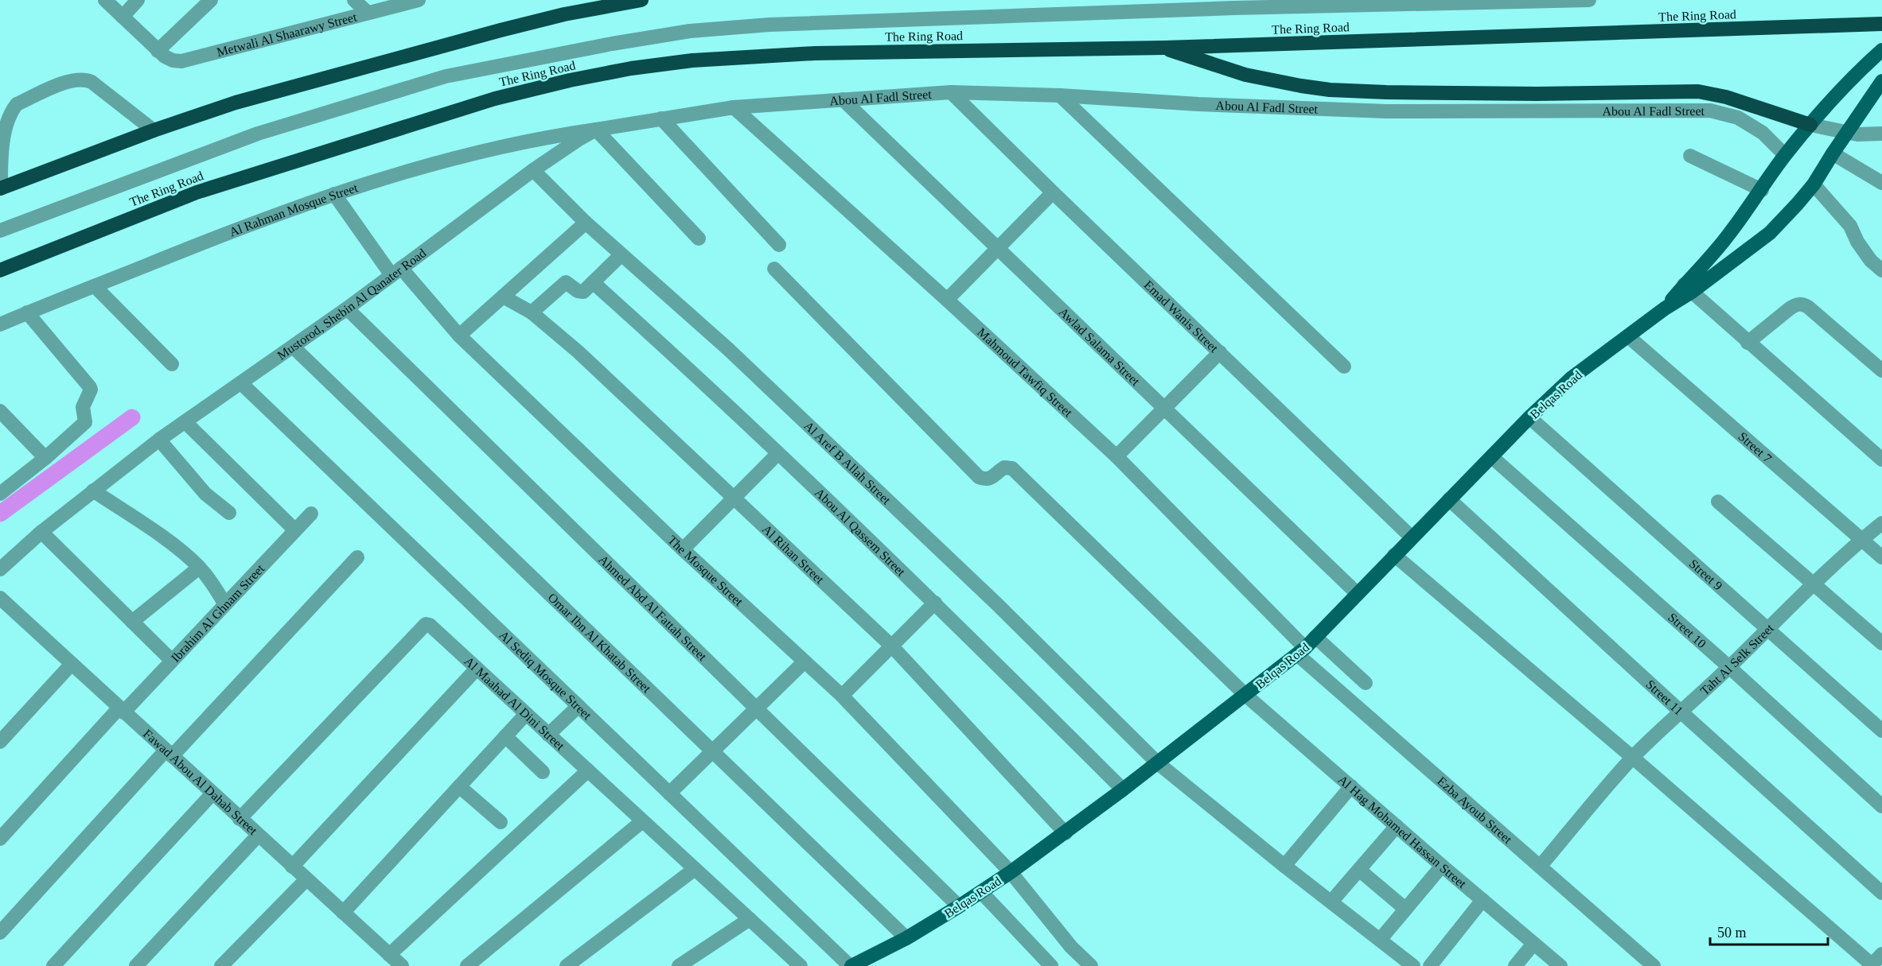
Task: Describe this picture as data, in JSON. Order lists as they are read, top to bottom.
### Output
{
  "streets": {
    "highway": ["The Ring Road"],
    "main road": ["Belqas Road"],
    "street": [
      "Metwali Al Shaarawy Street",
      "Abou Al Fadl Street",
      "Al Rahman Mosque Street",
      "Mustorod, Shebin Al Qanater Road",
      "Emad Wanis Street",
      "Awlad Salama Street",
      "Mahmoud Tawfiq Street",
      "Street 7",
      "Al Aref B Allah Street",
      "Abou Al Qassem Street",
      "Al Rihan Street",
      "The Mosque Street",
      "Street 9",
      "Ahmed Abd Al Fattah Street",
      "Ibrahim Al Ghnam Street",
      "Street 10",
      "Omar Ibn Al Khatab Street",
      "Taht Al Selk Street",
      "Al Sediq Mosque Street",
      "Street 11",
      "Al Maahad Al Dini Street",
      "Fawad Abou Al Dahab Street",
      "Ezba Ayoub Street",
      "Al Hag Mohamed Hassan Street"
    ]
  },
  "crossings": [
    ["Abou Al Fadl Street", "Mustorod, Shebin Al Qanater Road"],
    ["Abou Al Fadl Street", "Emad Wanis Street"],
    ["Abou Al Fadl Street", "Awlad Salama Street"],
    ["Abou Al Fadl Street", "Mahmoud Tawfiq Street"],
    ["Al Rahman Mosque Street", "Mustorod, Shebin Al Qanater Road"],
    ["Al Rahman Mosque Street", "The Mosque Street"],
    ["Mustorod, Shebin Al Qanater Road", "Mahmoud Tawfiq Street"],
    ["Mustorod, Shebin Al Qanater Road", "Al Aref B Allah Street"],
    ["Mustorod, Shebin Al Qanater Road", "The Mosque Street"],
    ["Mustorod, Shebin Al Qanater Road", "Ahmed Abd Al Fattah Street"],
    ["Mustorod, Shebin Al Qanater Road", "Omar Ibn Al Khatab Street"],
    ["Mustorod, Shebin Al Qanater Road", "Al Sediq Mosque Street"],
    ["Emad Wanis Street", "Belqas Road"],
    ["Awlad Salama Street", "Belqas Road"],
    ["Mahmoud Tawfiq Street", "Belqas Road"],
    ["Mahmoud Tawfiq Street", "Ezba Ayoub Street"],
    ["Belqas Road", "Street 7"],
    ["Belqas Road", "Al Aref B Allah Street"],
    ["Belqas Road", "Abou Al Qassem Street"],
    ["Belqas Road", "Al Rihan Street"],
    ["Belqas Road", "The Mosque Street"],
    ["Belqas Road", "Street 9"],
    ["Belqas Road", "Ahmed Abd Al Fattah Street"],
    ["Belqas Road", "Street 10"],
    ["Belqas Road", "Omar Ibn Al Khatab Street"],
    ["Belqas Road", "Al Sediq Mosque Street"],
    ["Belqas Road", "Street 11"],
    ["Belqas Road", "Ezba Ayoub Street"],
    ["Belqas Road", "Al Hag Mohamed Hassan Street"],
    ["Street 7", "Taht Al Selk Street"],
    ["Street 9", "Taht Al Selk Street"],
    ["Ibrahim Al Ghnam Street", "Fawad Abou Al Dahab Street"],
    ["Street 10", "Taht Al Selk Street"],
    ["Taht Al Selk Street", "Street 11"],
    ["Taht Al Selk Street", "Ezba Ayoub Street"],
    ["Al Maahad Al Dini Street", "Fawad Abou Al Dahab Street"]
  ],
  "scale_bar": "50 m"
}
